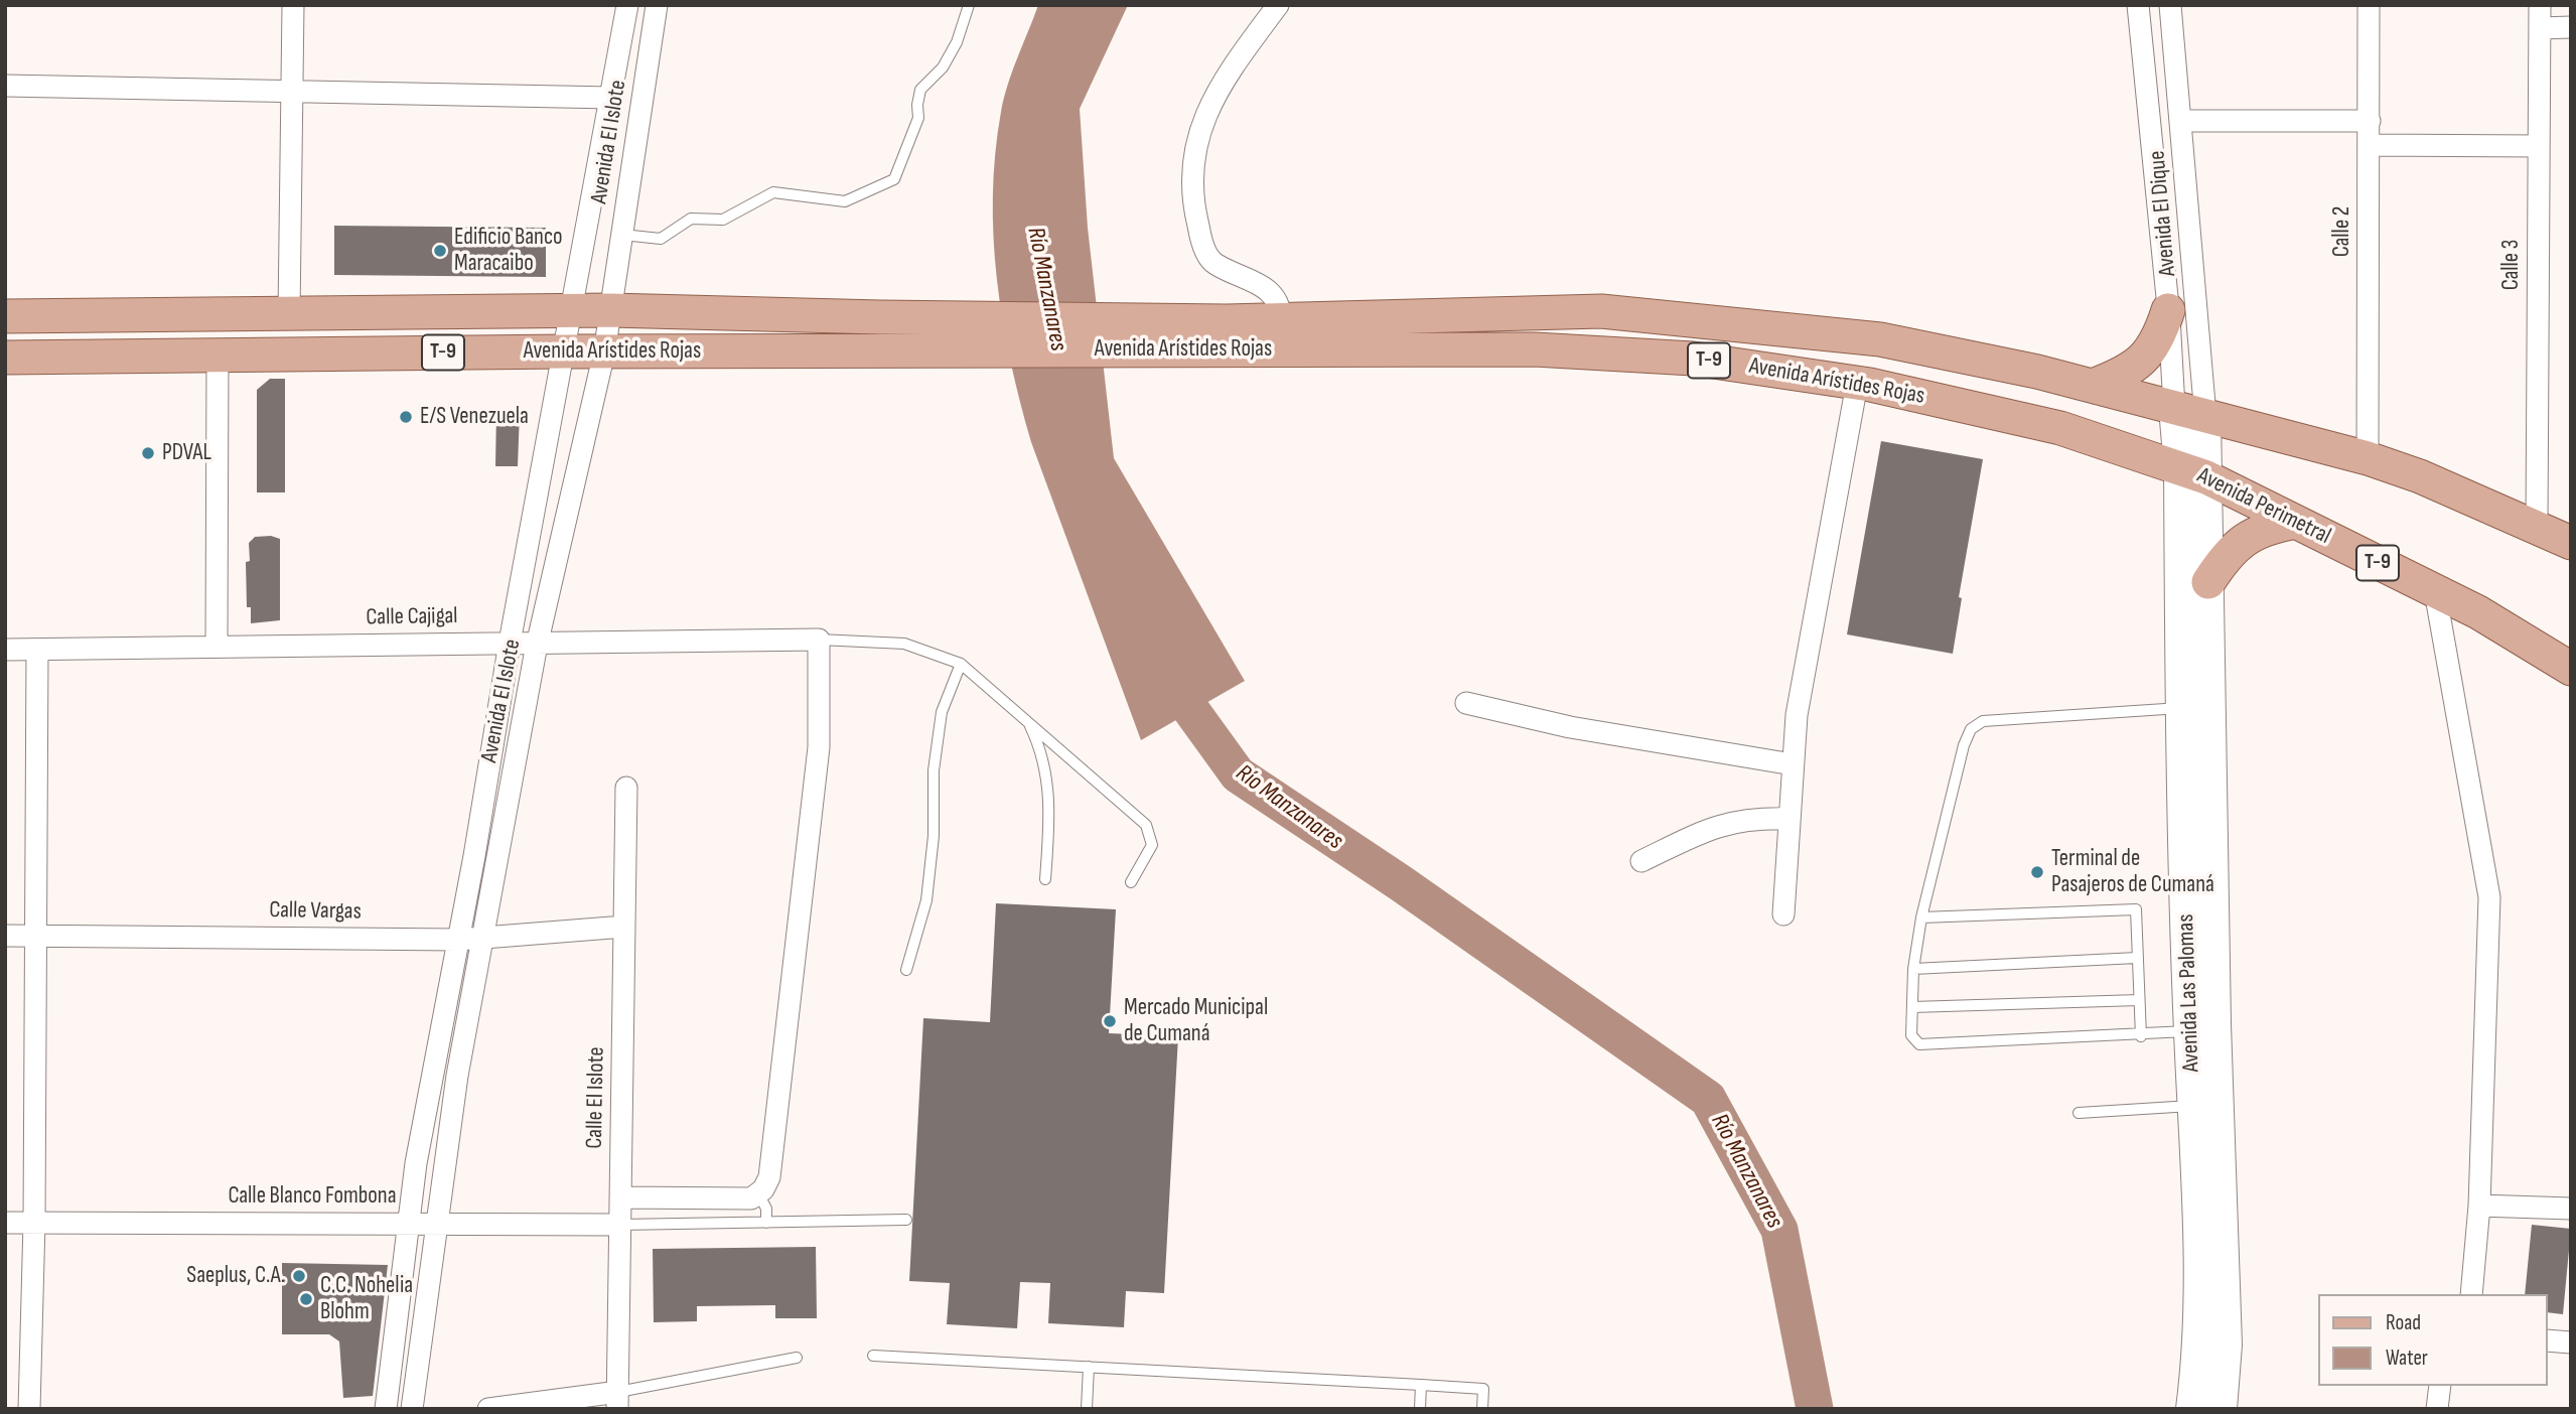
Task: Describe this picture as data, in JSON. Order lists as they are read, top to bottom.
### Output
{
  "streets": {
    "main road": [
      "Avenida Arístides Rojas",
      "T-9",
      "Avenida Perimetral",
      "Avenida Las Palomas"
    ],
    "street": [
      "Avenida El Islote",
      "Avenida El Dique",
      "Calle 2",
      "Calle 3",
      "Calle Cajigal",
      "Calle Vargas",
      "Calle El Islote",
      "Calle Blanco Fombona"
    ]
  },
  "crossings": [
    ["Avenida El Islote", "Avenida Arístides Rojas"],
    ["Avenida El Islote", "Calle Cajigal"],
    ["Avenida El Islote", "Calle Vargas"],
    ["Avenida El Islote", "Calle Blanco Fombona"],
    ["Avenida El Dique", "Avenida Arístides Rojas"],
    ["Avenida El Dique", "T-9"],
    ["Avenida El Dique", "Avenida Las Palomas"],
    ["Calle 2", "T-9"],
    ["Calle 3", "T-9"],
    ["Avenida Arístides Rojas", "T-9"],
    ["Avenida Arístides Rojas", "Avenida Perimetral"],
    ["Avenida Arístides Rojas", "Avenida Las Palomas"],
    ["T-9", "Avenida Las Palomas"],
    ["Avenida Perimetral", "Avenida Las Palomas"],
    ["Calle Vargas", "Calle El Islote"],
    ["Calle El Islote", "Calle Blanco Fombona"]
  ],
  "water": ["Río Manzanares"],
  "places": [
    "Edificio Banco Maracaibo",
    "E/S Venezuela",
    "PDVAL",
    "Terminal de Pasajeros de Cumaná",
    "Mercado Municipal de Cumaná",
    "Saeplus, C.A.",
    "C.C. Nohelia Blohm"
  ],
  "legend": ["Road", "Water"]
}
